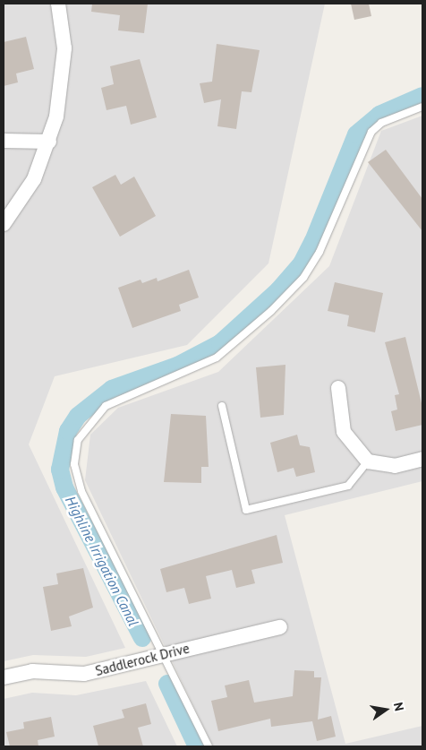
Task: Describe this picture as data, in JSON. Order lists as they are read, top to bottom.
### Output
{
  "streets": {
    "street": ["Saddlerock Drive"]
  },
  "water": ["Highline Irrigation Canal"],
  "north": "right"
}
